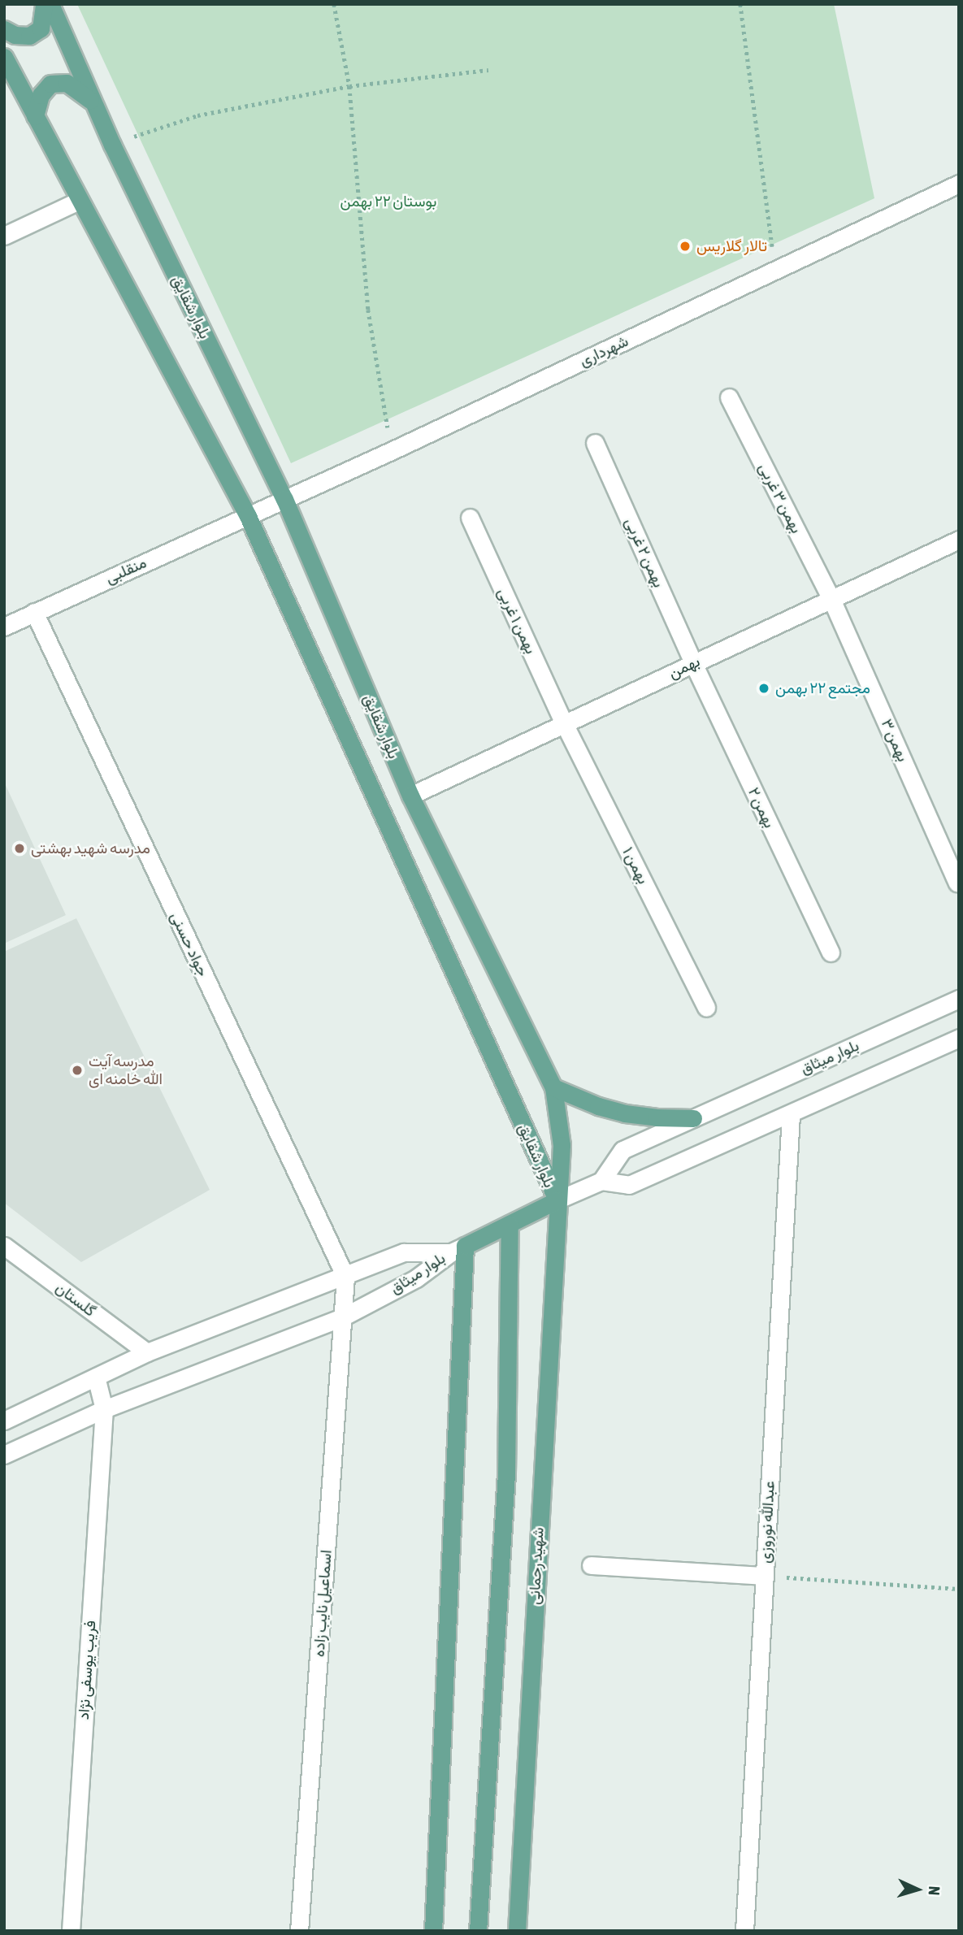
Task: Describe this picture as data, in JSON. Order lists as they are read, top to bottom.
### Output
{
  "streets": {
    "main road": ["بلوار شقایق", "شهید رحمانی"],
    "street": [
      "شهرداری",
      "بهمن ۳ غربی",
      "بهمن ۲ غربی",
      "منقلبی",
      "بهمن ۱ غربی",
      "بهمن",
      "بهمن ۳",
      "بهمن ۲",
      "بهمن ۱",
      "جواد حسنی",
      "بلوار میثاق",
      "گلستان",
      "عبدالله نوروزی",
      "اسماعیل نایب زاده",
      "فریب یوسفی نژاد"
    ]
  },
  "crossings": [
    ["بلوار شقایق", "شهرداری"],
    ["بلوار شقایق", "منقلبی"],
    ["بلوار شقایق", "بهمن"],
    ["بلوار شقایق", "شهید رحمانی"],
    ["شهرداری", "منقلبی"],
    ["بهمن ۳ غربی", "بهمن"],
    ["بهمن ۳ غربی", "بهمن ۳"],
    ["بهمن ۲ غربی", "بهمن"],
    ["بهمن ۲ غربی", "بهمن ۲"],
    ["منقلبی", "جواد حسنی"],
    ["بهمن ۱ غربی", "بهمن"],
    ["بهمن ۱ غربی", "بهمن ۱"],
    ["بهمن", "بهمن ۳"],
    ["بهمن", "بهمن ۲"],
    ["بهمن", "بهمن ۱"],
    ["جواد حسنی", "بلوار میثاق"],
    ["جواد حسنی", "اسماعیل نایب زاده"],
    ["بلوار میثاق", "گلستان"],
    ["بلوار میثاق", "اسماعیل نایب زاده"],
    ["بلوار میثاق", "فریب یوسفی نژاد"]
  ],
  "parks": ["بوستان ۲۲ بهمن"],
  "places": [
    "تالار گلاریس",
    "مجتمع ۲۲ بهمن",
    "مدرسه شهید بهشتی",
    "مدرسه آیت الله خامنه ای"
  ],
  "north": "right"
}
